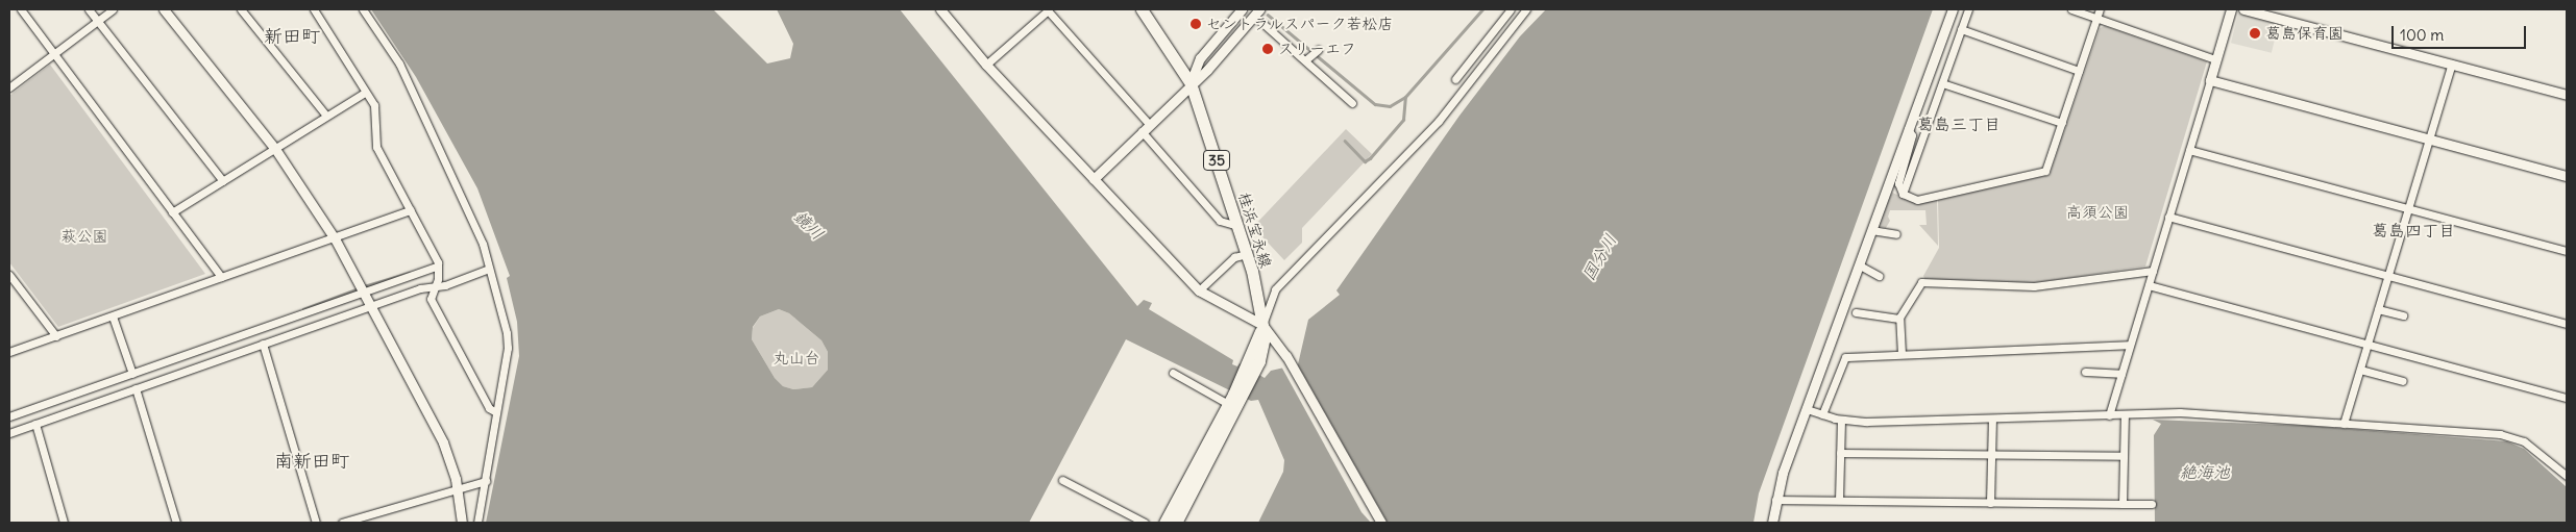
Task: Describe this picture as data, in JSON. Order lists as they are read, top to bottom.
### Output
{
  "streets": {
    "main road": ["35", "桂浜宝永線"]
  },
  "districts": [
    "新田町",
    "葛島三丁目",
    "葛島四丁目",
    "南新田町"
  ],
  "water": ["鏡川", "国分川", "絶海池"],
  "parks": ["高須公園", "萩公園", "丸山台"],
  "places": ["セントラルスパーク若松店", "葛島保育園", "スリーエフ"],
  "scale_bar": "100 m"
}
